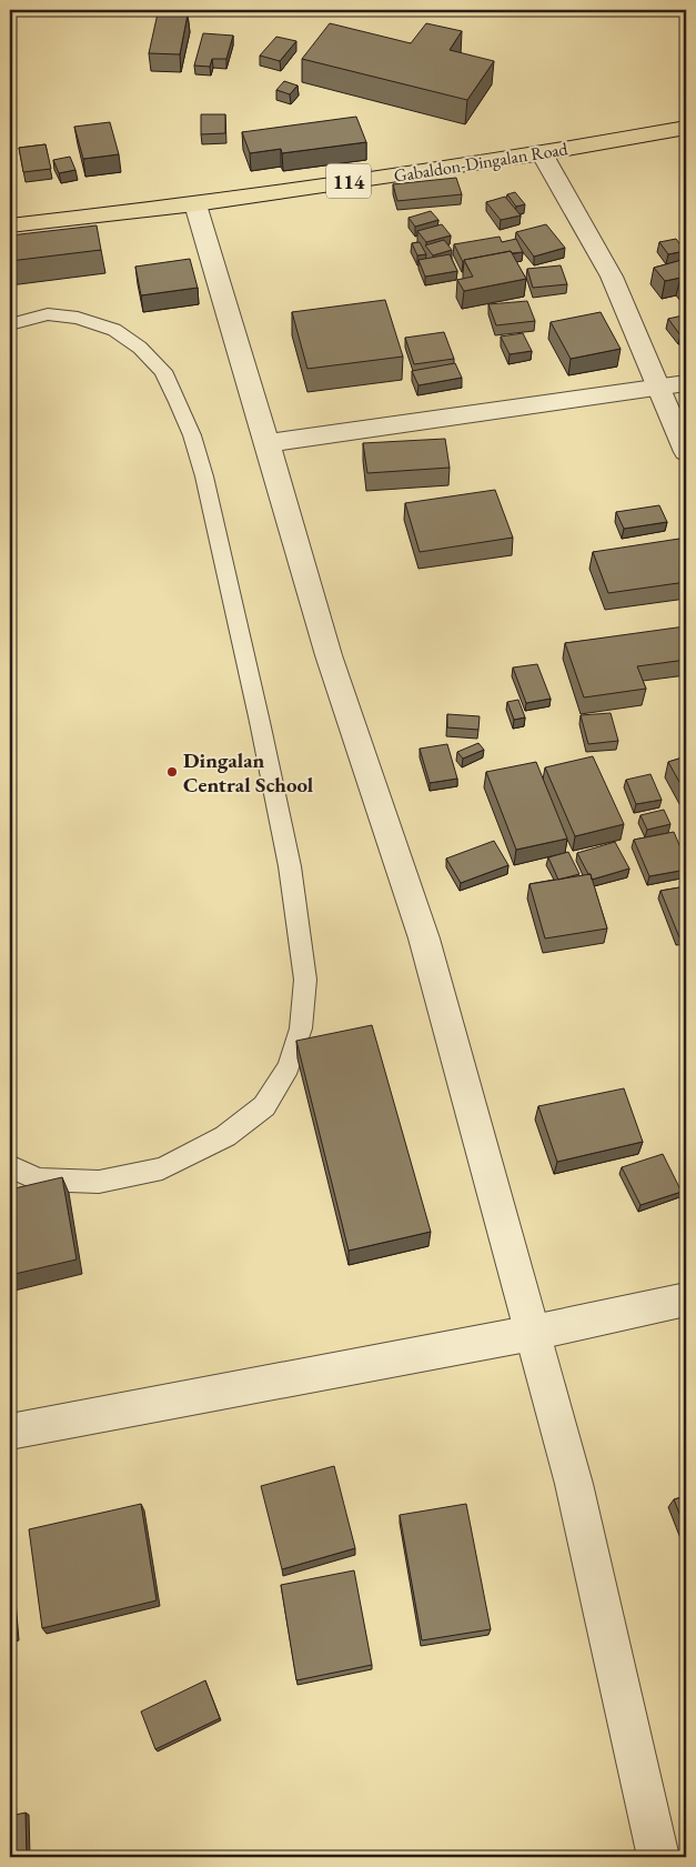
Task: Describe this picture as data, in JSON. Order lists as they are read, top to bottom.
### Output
{
  "streets": {
    "main road": ["Gabaldon-Dingalan Road", "114"]
  },
  "places": ["Dingalan Central School"]
}
